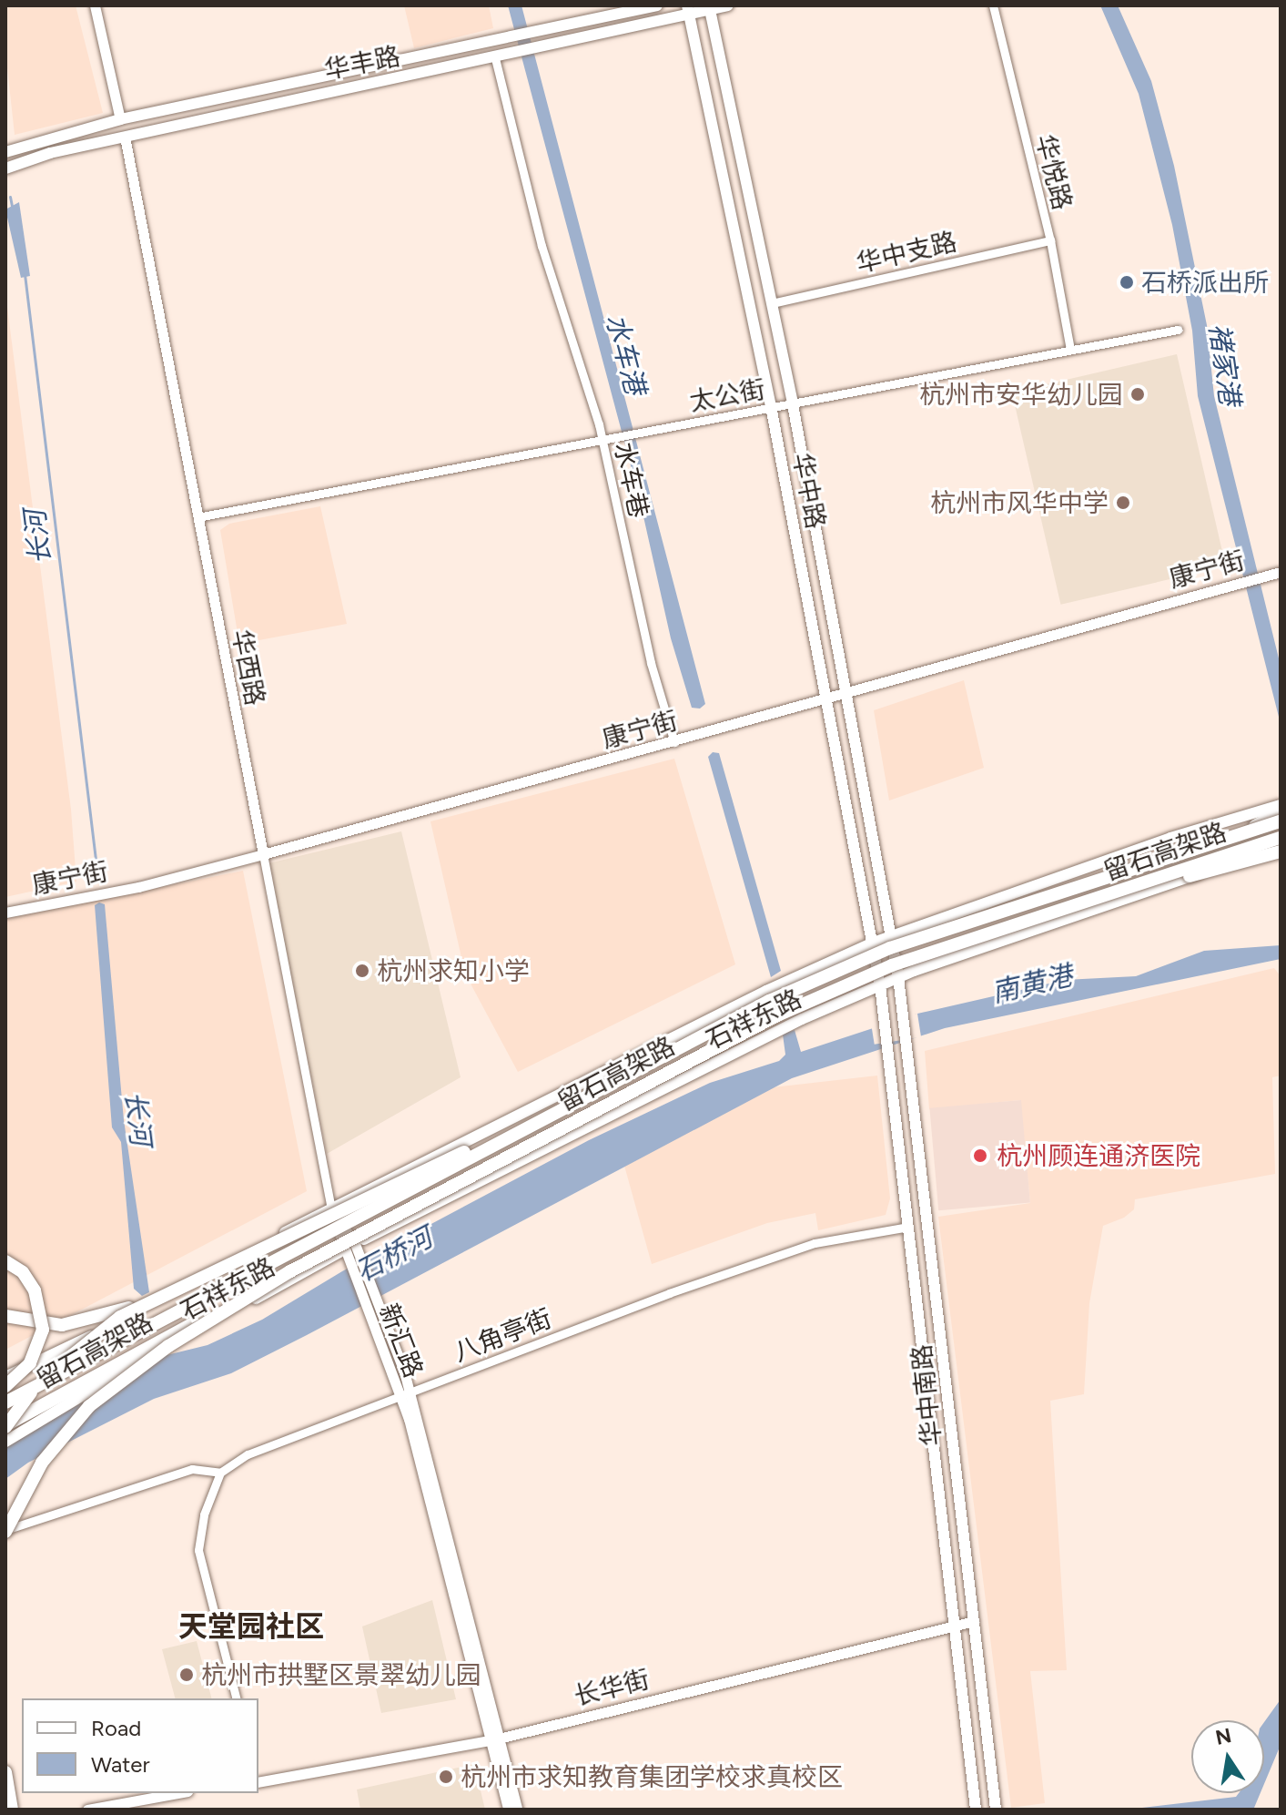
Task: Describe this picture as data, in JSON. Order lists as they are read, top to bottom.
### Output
{
  "streets": {
    "highway": ["留石高架路"],
    "main road": [
      "华丰路",
      "华中路",
      "石祥东路",
      "华中南路"
    ],
    "street": [
      "华悦路",
      "华中支路",
      "太公街",
      "水车巷",
      "康宁街",
      "华西路",
      "八角亭街",
      "新汇路",
      "长华街"
    ]
  },
  "crossings": [
    ["华丰路", "水车巷"],
    ["华丰路", "华中路"],
    ["华丰路", "华西路"],
    ["华悦路", "华中支路"],
    ["华悦路", "太公街"],
    ["华中支路", "华中路"],
    ["太公街", "水车巷"],
    ["太公街", "华中路"],
    ["太公街", "华西路"],
    ["水车巷", "康宁街"],
    ["华中路", "康宁街"],
    ["华中路", "石祥东路"],
    ["华中路", "华中南路"],
    ["康宁街", "华西路"],
    ["华西路", "石祥东路"],
    ["华西路", "新汇路"],
    ["石祥东路", "新汇路"],
    ["石祥东路", "华中南路"],
    ["八角亭街", "新汇路"],
    ["八角亭街", "华中南路"],
    ["新汇路", "长华街"],
    ["华中南路", "长华街"]
  ],
  "districts": ["天堂园社区"],
  "water": [
    "水车港",
    "褚家港",
    "长河",
    "南黄港",
    "石桥河"
  ],
  "places": [
    "石桥派出所",
    "杭州市安华幼儿园",
    "杭州市风华中学",
    "杭州求知小学",
    "杭州顾连通济医院",
    "杭州市拱墅区景翠幼儿园",
    "杭州市求知教育集团学校求真校区"
  ],
  "legend": ["Road", "Water"],
  "north": "top"
}
